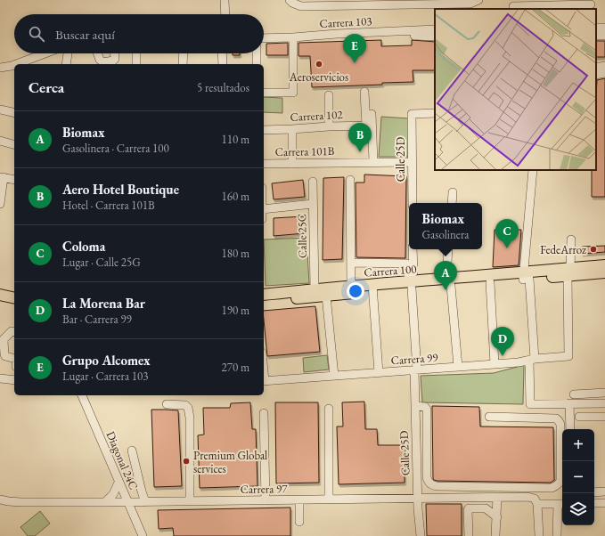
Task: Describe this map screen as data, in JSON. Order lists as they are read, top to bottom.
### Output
{
  "streets": {
    "main road": ["Carrera 100"],
    "street": [
      "Carrera 103",
      "Carrera 102",
      "Carrera 101B",
      "Calle 25D",
      "Calle 25C",
      "Carrera 99",
      "Diagonal 24C",
      "Carrera 97"
    ]
  },
  "crossings": [
    ["Carrera 101B", "Calle 25D"],
    ["Calle 25D", "Carrera 100"],
    ["Calle 25D", "Carrera 99"],
    ["Calle 25D", "Carrera 97"],
    ["Calle 25C", "Carrera 100"],
    ["Carrera 100", "Carrera 99"],
    ["Diagonal 24C", "Carrera 97"]
  ],
  "places": ["Aeroservicios", "FedeArroz", "Premium Global services"],
  "page": {
    "search": "Buscar aquí",
    "pins": [
      "E",
      "B",
      "C",
      "A",
      "D"
    ],
    "heading": ["Cerca", "5 resultados"],
    "list": [
      {
        "mark": "A",
        "name": "Biomax",
        "note": "Gasolinera · Carrera 100",
        "value": "110 m"
      },
      {
        "mark": "B",
        "name": "Aero Hotel Boutique",
        "note": "Hotel · Carrera 101B",
        "value": "160 m"
      },
      {
        "mark": "C",
        "name": "Coloma",
        "note": "Lugar · Calle 25G",
        "value": "180 m"
      },
      {
        "mark": "D",
        "name": "La Morena Bar",
        "note": "Bar · Carrera 99",
        "value": "190 m"
      },
      {
        "mark": "E",
        "name": "Grupo Alcomex",
        "note": "Lugar · Carrera 103",
        "value": "270 m"
      }
    ],
    "popup": ["Biomax", "Gasolinera"],
    "map_buttons": ["+", "−"]
  }
}
